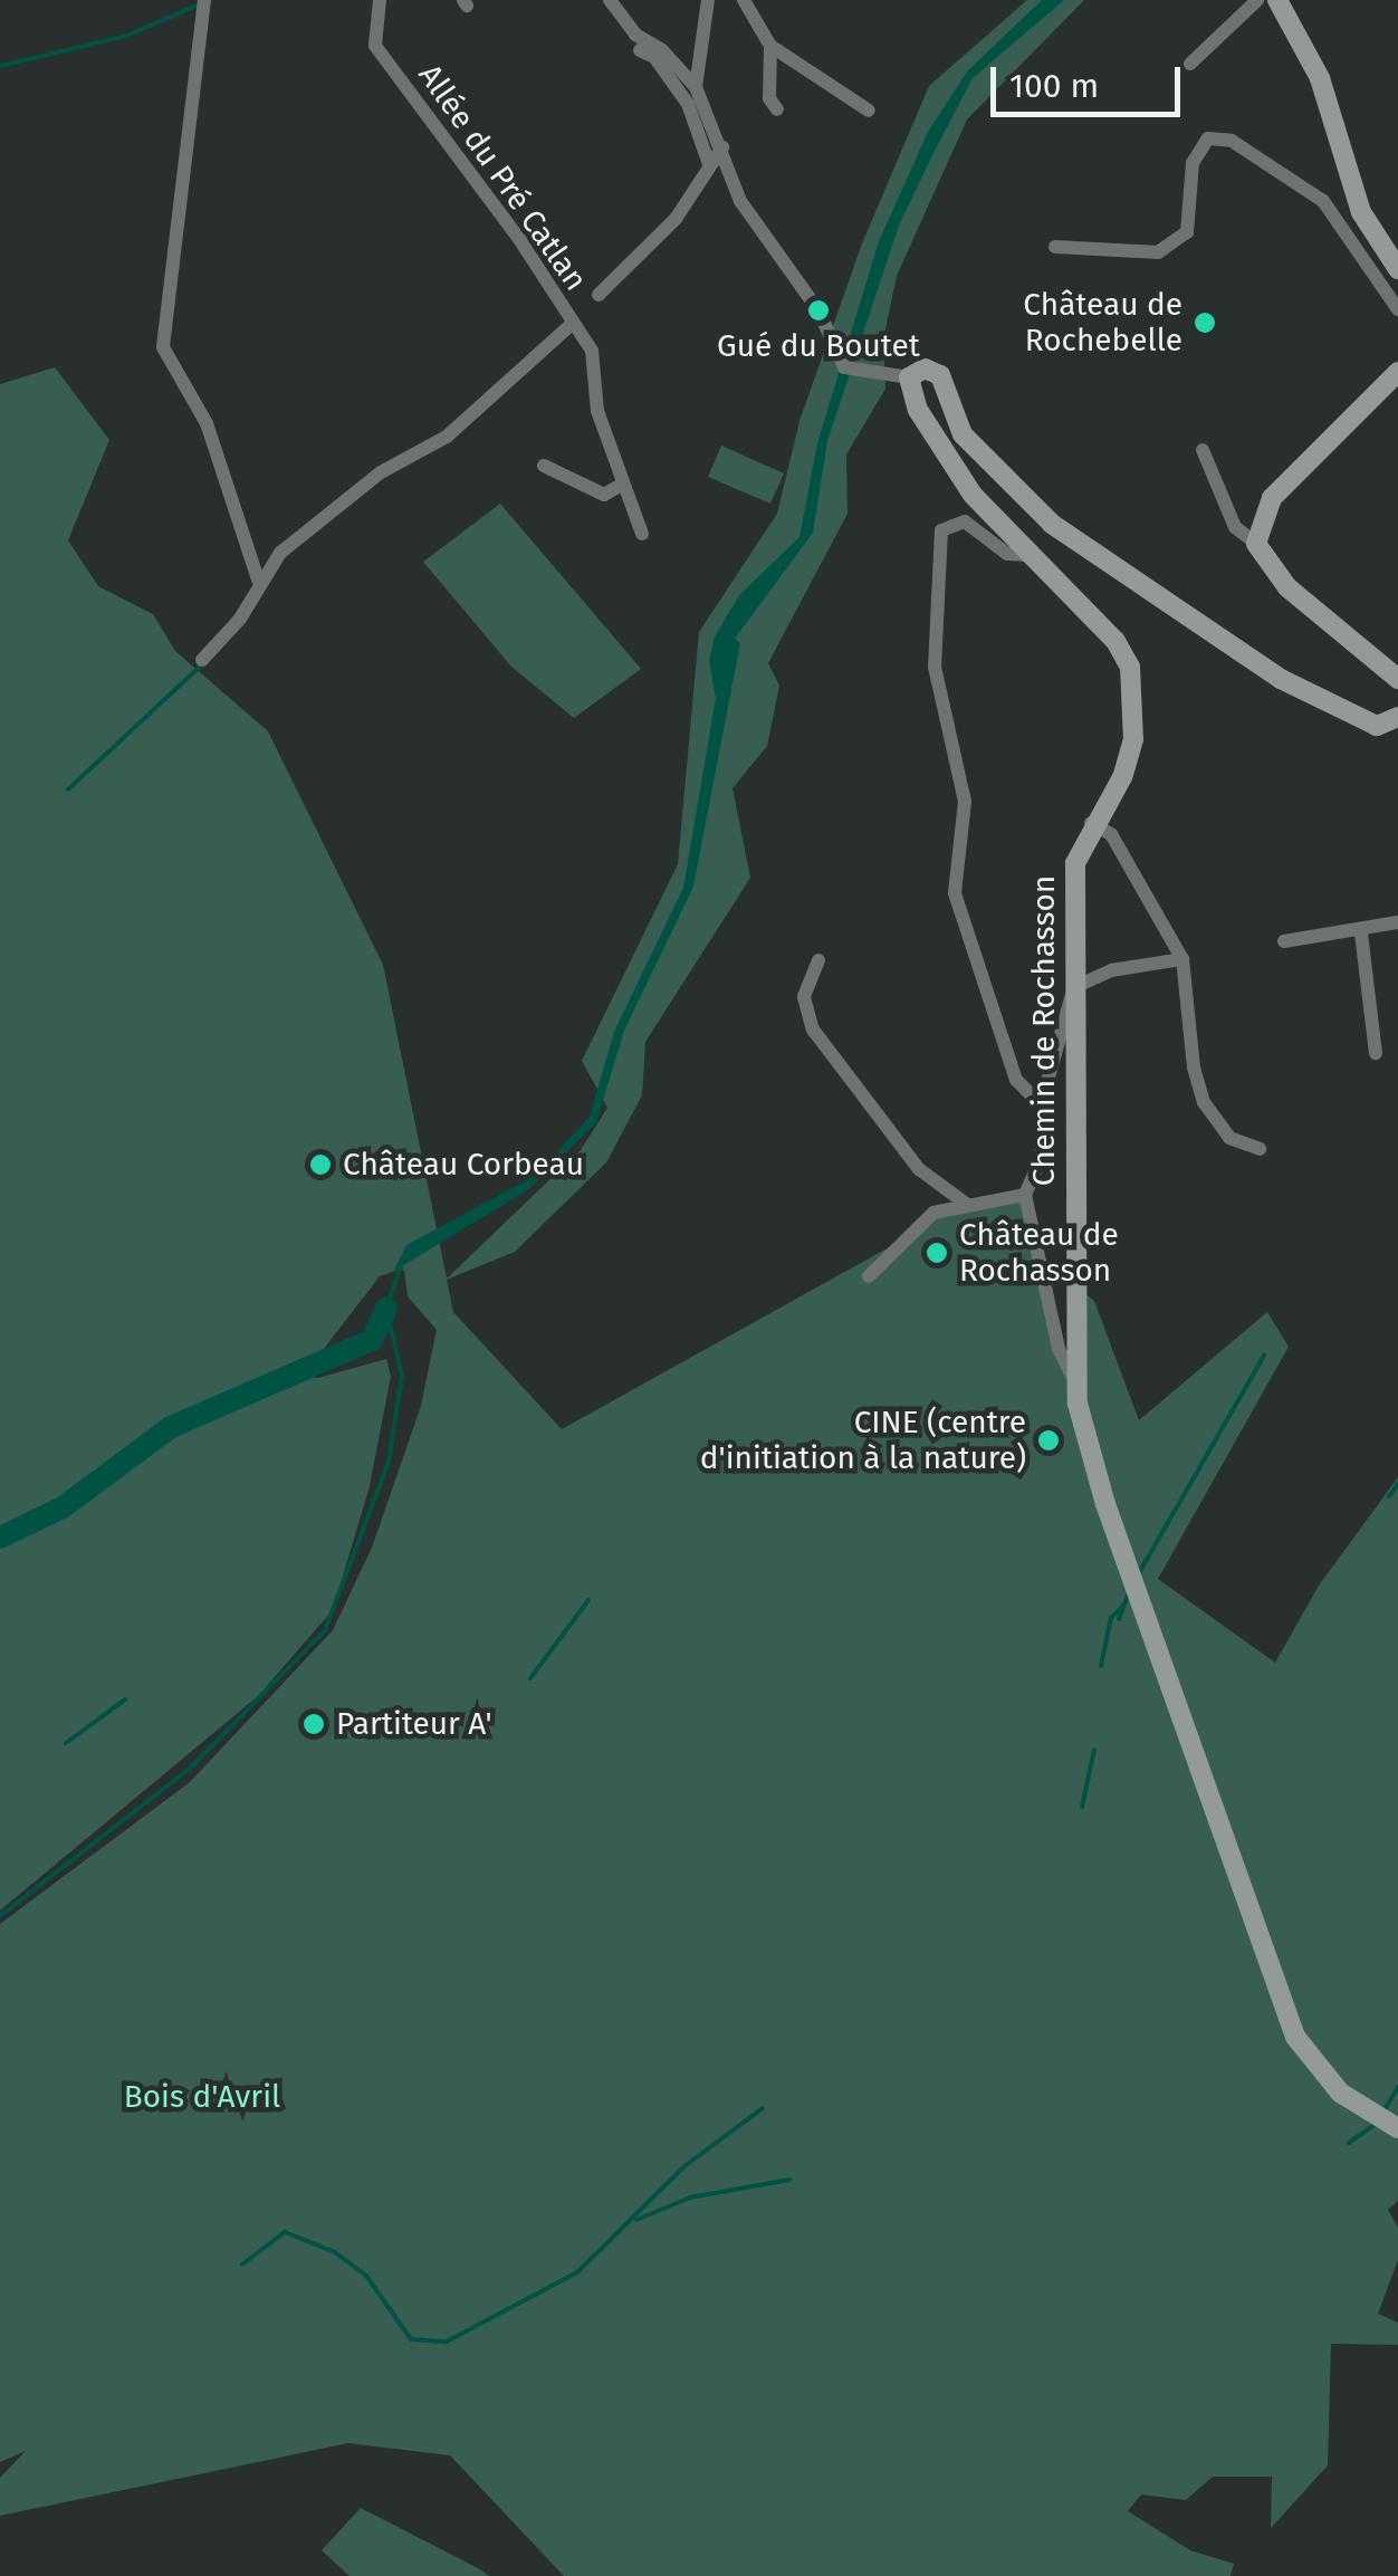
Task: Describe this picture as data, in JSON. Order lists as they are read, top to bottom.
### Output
{
  "streets": {
    "street": ["Allée du Pré Catlan", "Chemin de Rochasson"]
  },
  "parks": ["Bois d'Avril"],
  "places": [
    "Gué du Boutet",
    "Château de Rochebelle",
    "Château Corbeau",
    "Château de Rochasson",
    "CINE (centre d'initiation à la nature)",
    "Partiteur A'"
  ],
  "scale_bar": "100 m"
}
